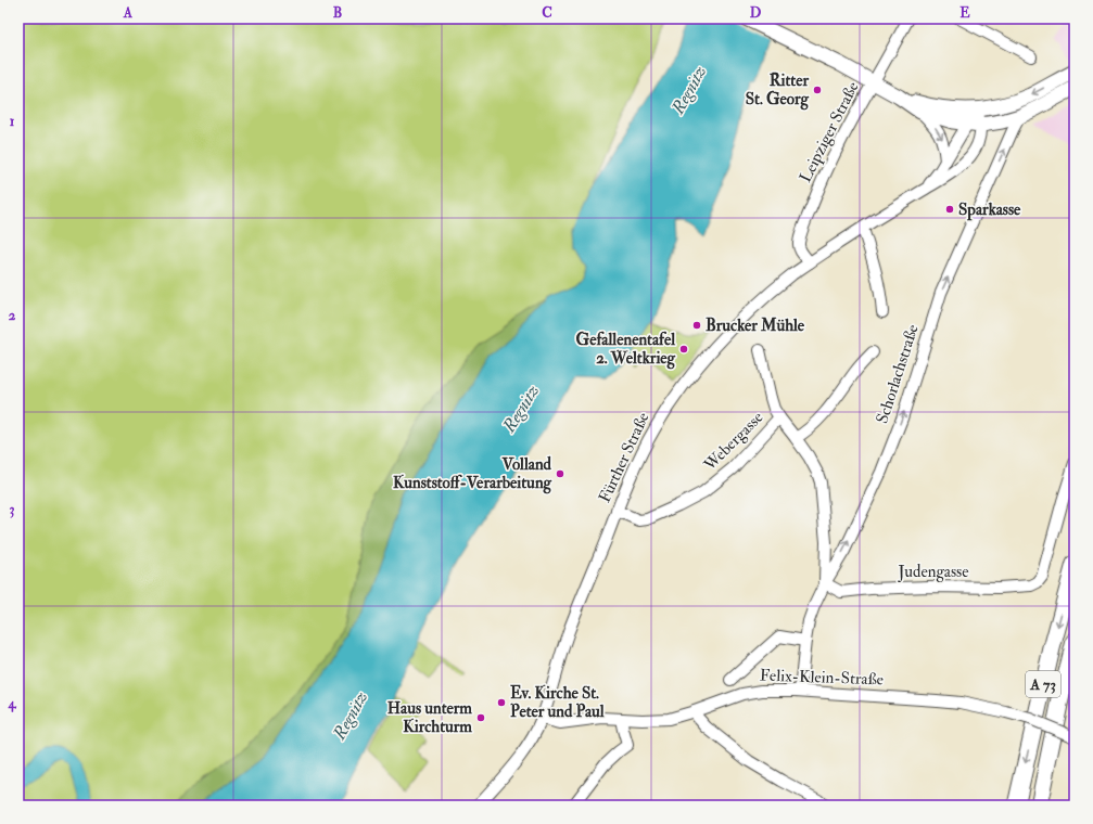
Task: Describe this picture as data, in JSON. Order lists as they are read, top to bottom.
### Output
{
  "streets": {
    "highway": ["A 73"],
    "street": [
      "Leipziger Straße",
      "Schorlachstraße",
      "Webergasse",
      "Fürther Straße",
      "Judengasse",
      "Felix-Klein-Straße"
    ]
  },
  "crossings": [
    ["Leipziger Straße", "Fürther Straße"],
    ["Schorlachstraße", "Judengasse"],
    ["Schorlachstraße", "Felix-Klein-Straße"],
    ["Webergasse", "Fürther Straße"],
    ["Fürther Straße", "Felix-Klein-Straße"]
  ],
  "one_way": ["Schorlachstraße"],
  "water": ["Regnitz"],
  "places": [
    "Ritter St. Georg",
    "Sparkasse",
    "Brucker Mühle",
    "Gefallenentafel 2. Weltkrieg",
    "Volland Kunststoff-Verarbeitung",
    "Ev. Kirche St. Peter und Paul",
    "Haus unterm Kirchturm"
  ],
  "grid": {
    "columns": [
      "A",
      "B",
      "C",
      "D",
      "E"
    ],
    "rows": [
      "1",
      "2",
      "3",
      "4"
    ]
  }
}
